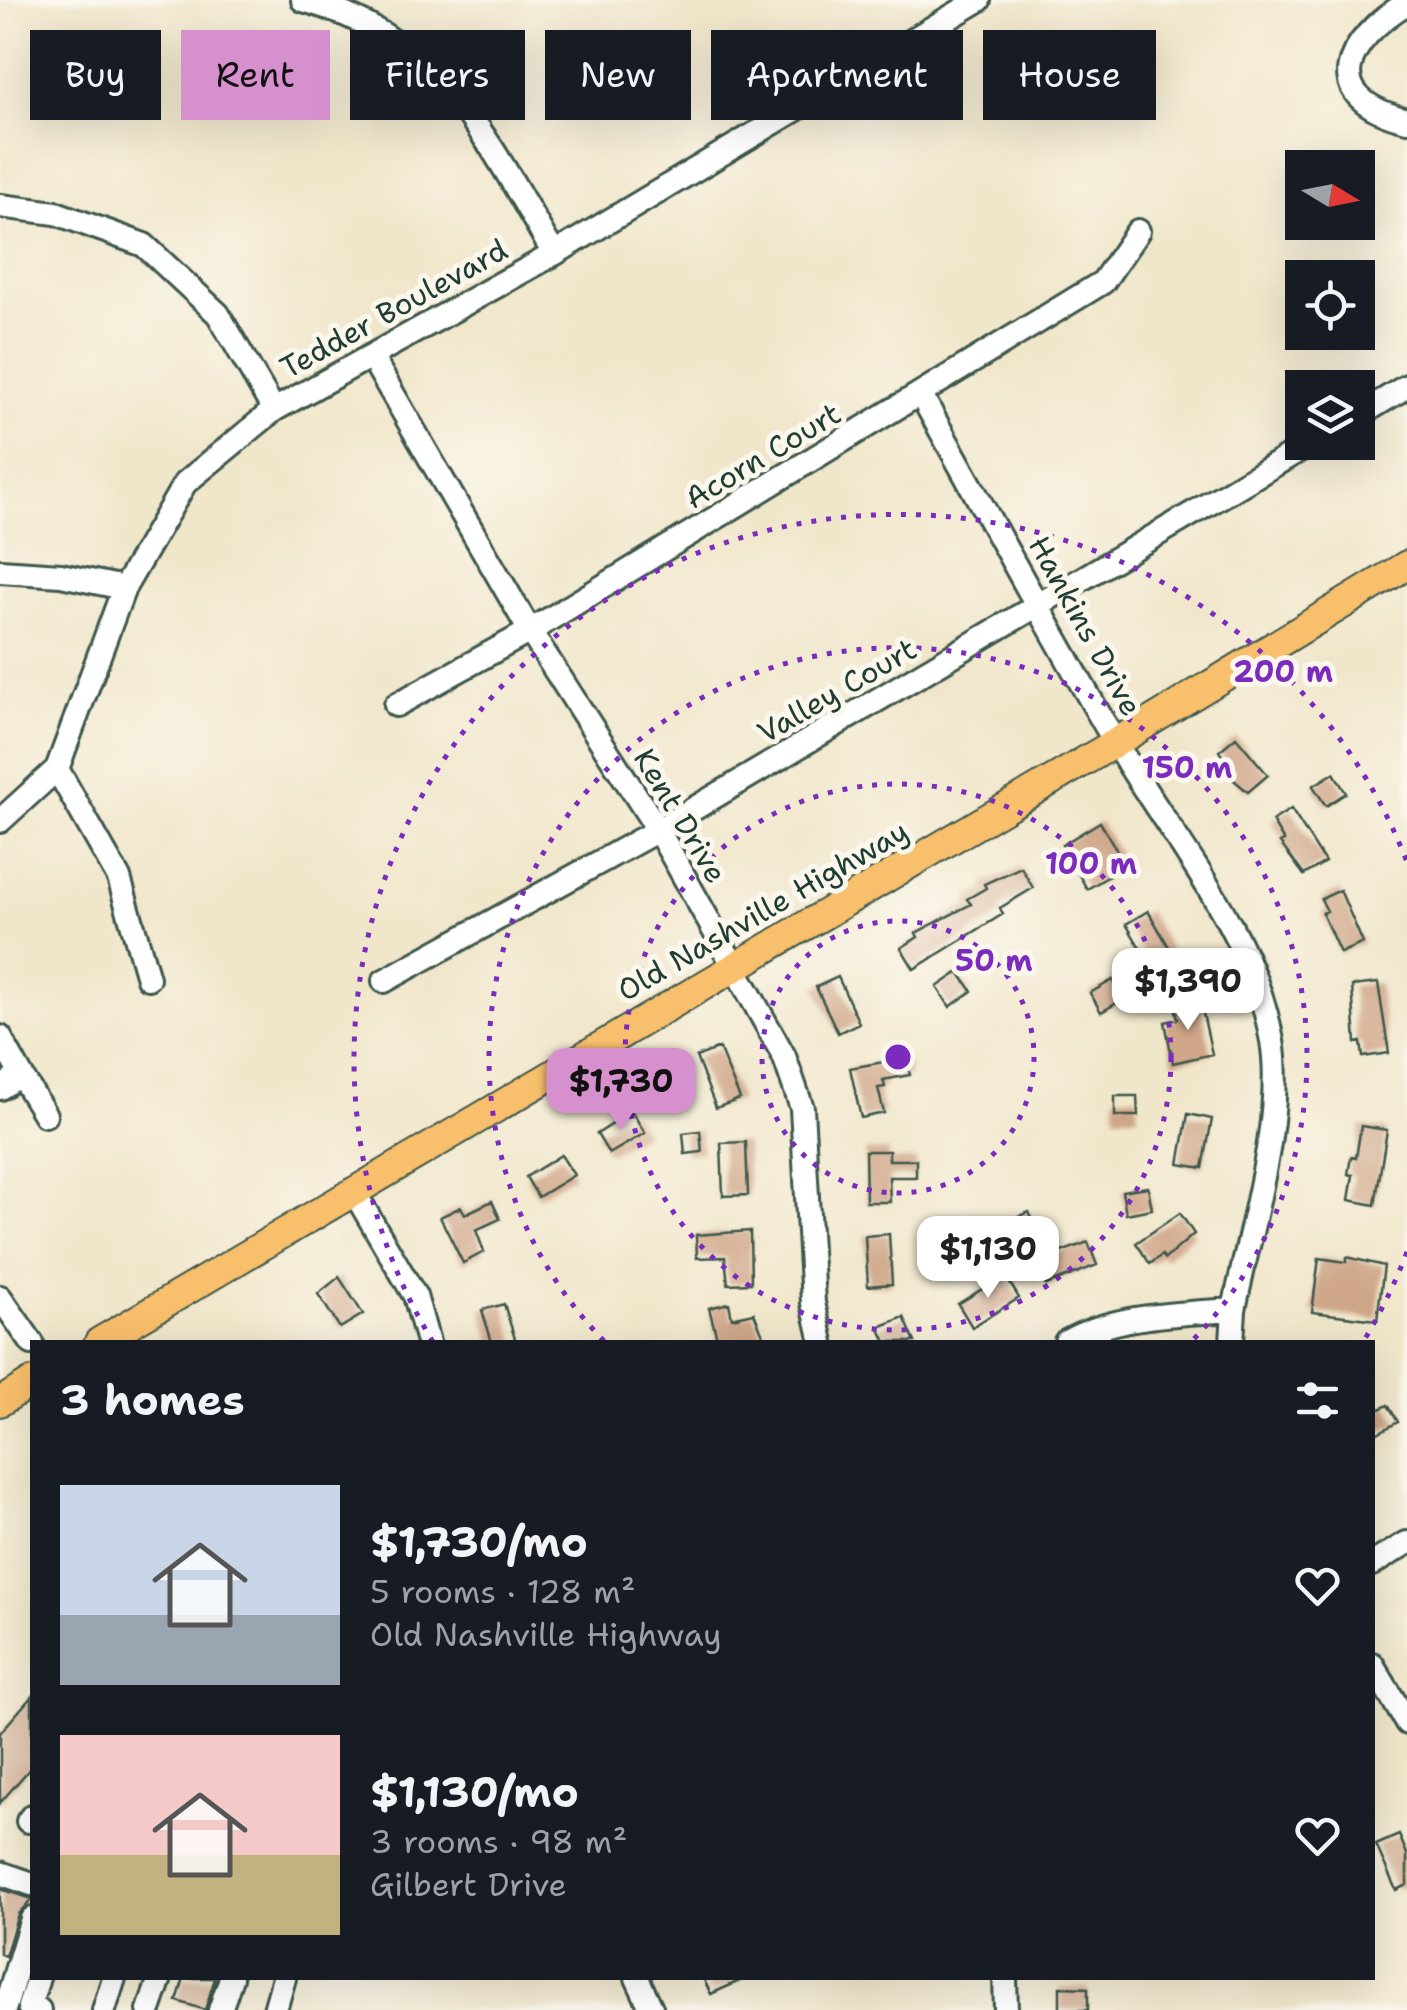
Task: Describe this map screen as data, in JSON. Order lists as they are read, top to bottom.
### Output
{
  "streets": {
    "main road": ["Old Nashville Highway"],
    "street": [
      "Tedder Boulevard",
      "Acorn Court",
      "Hankins Drive",
      "Valley Court",
      "Kent Drive"
    ]
  },
  "crossings": [
    ["Tedder Boulevard", "Kent Drive"],
    ["Acorn Court", "Hankins Drive"],
    ["Acorn Court", "Kent Drive"],
    ["Hankins Drive", "Valley Court"],
    ["Hankins Drive", "Old Nashville Highway"],
    ["Valley Court", "Kent Drive"],
    ["Kent Drive", "Old Nashville Highway"]
  ],
  "north": "right",
  "page": {
    "chip": [
      "Buy",
      "Rent",
      "Filters",
      "New",
      "Apartment",
      "House"
    ],
    "price": ["$1,390", "$1,730", "$1,130"],
    "heading": "3 homes",
    "list": [
      {
        "name": "$1,730/mo",
        "note": "5 rooms · 128 m² · Old Nashville Highway"
      },
      {
        "name": "$1,130/mo",
        "note": "3 rooms · 98 m² · Gilbert Drive"
      }
    ]
  },
  "rings": [
    "200 m",
    "150 m",
    "100 m",
    "50 m"
  ]
}
